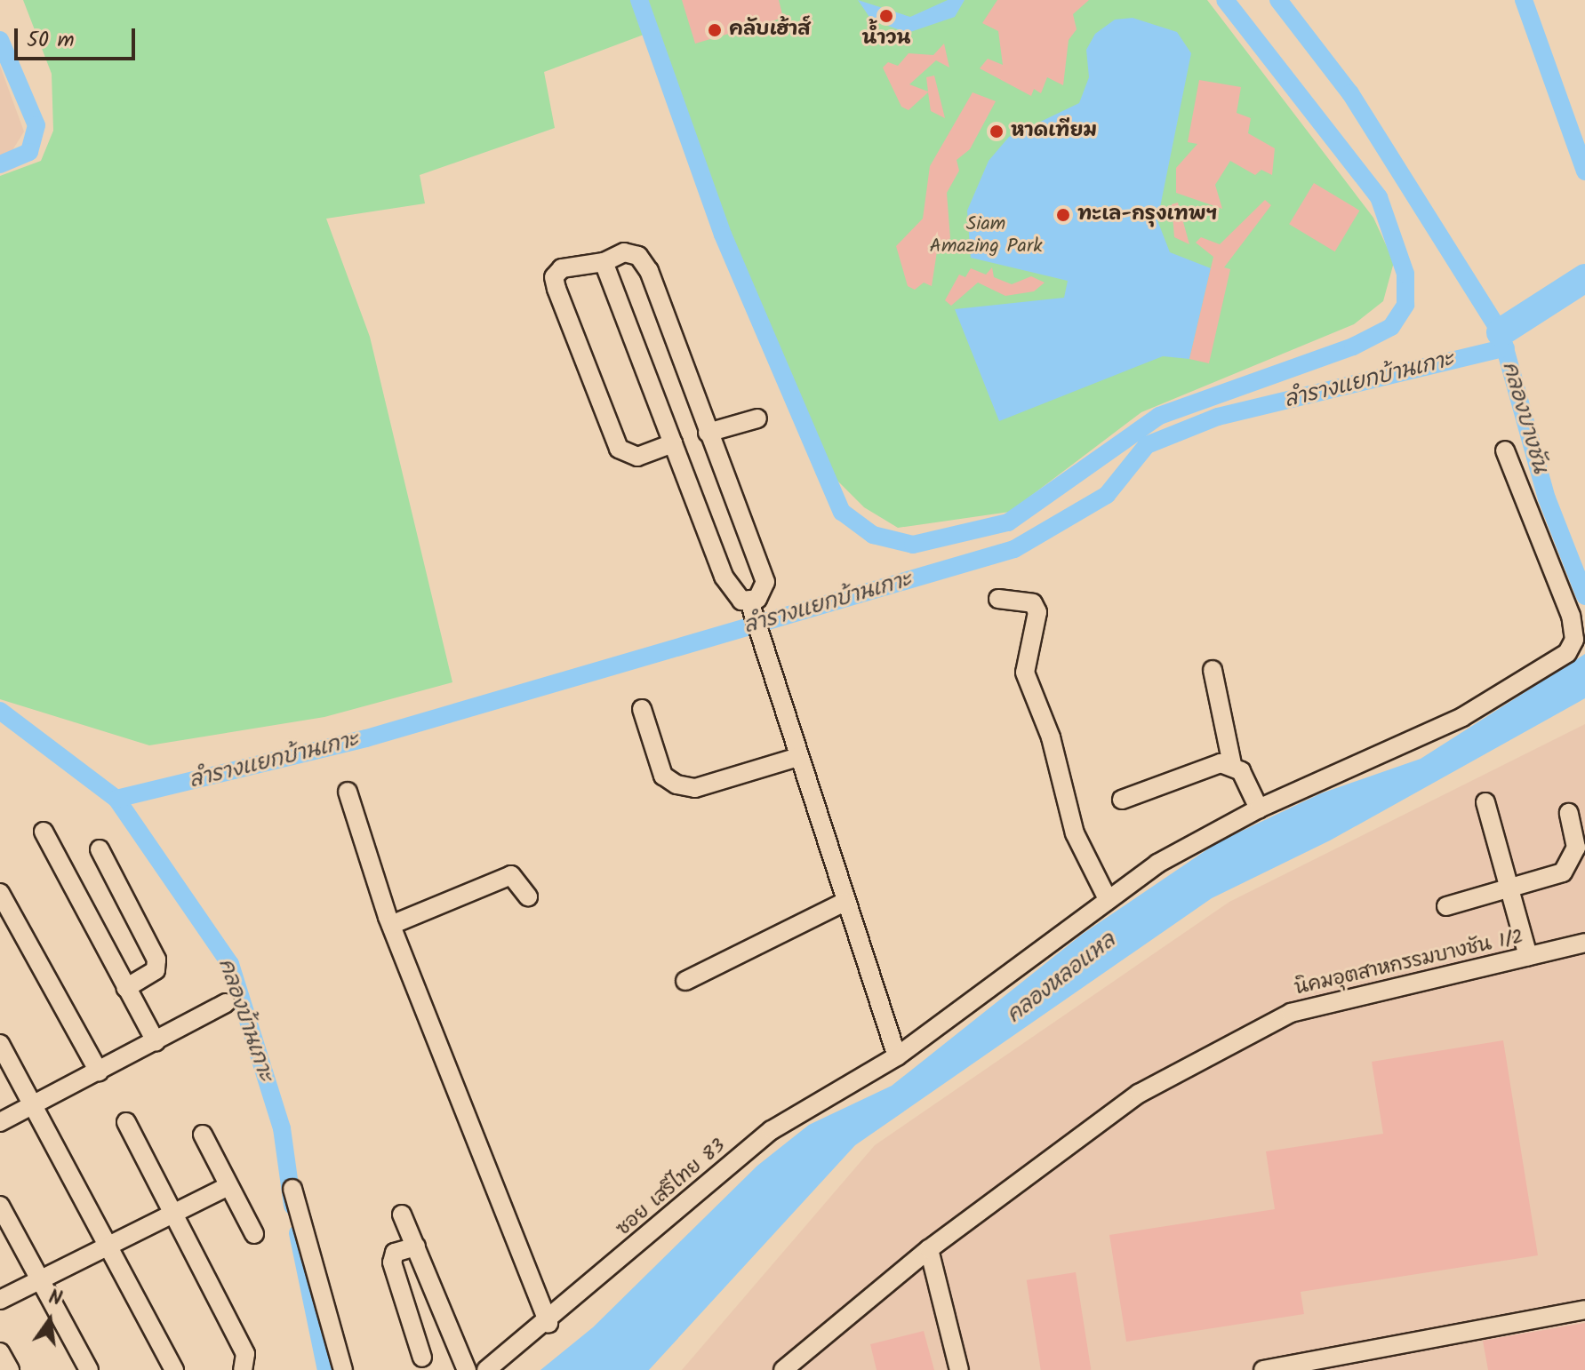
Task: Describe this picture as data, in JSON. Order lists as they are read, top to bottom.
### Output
{
  "streets": {
    "street": ["นิคมอุตสาหกรรมบางชัน 1/2", "ซอย เสรีไทย 83"]
  },
  "water": [
    "ลำรางแยกบ้านเกาะ",
    "คลองบางชัน",
    "คลองหลอแหล",
    "คลองบ้านเกาะ"
  ],
  "parks": ["Siam Amazing Park"],
  "places": [
    "น้ำวน",
    "คลับเฮ้าส์",
    "หาดเทียม",
    "ทะเล-กรุงเทพฯ"
  ],
  "scale_bar": "50 m",
  "north": "top"
}
